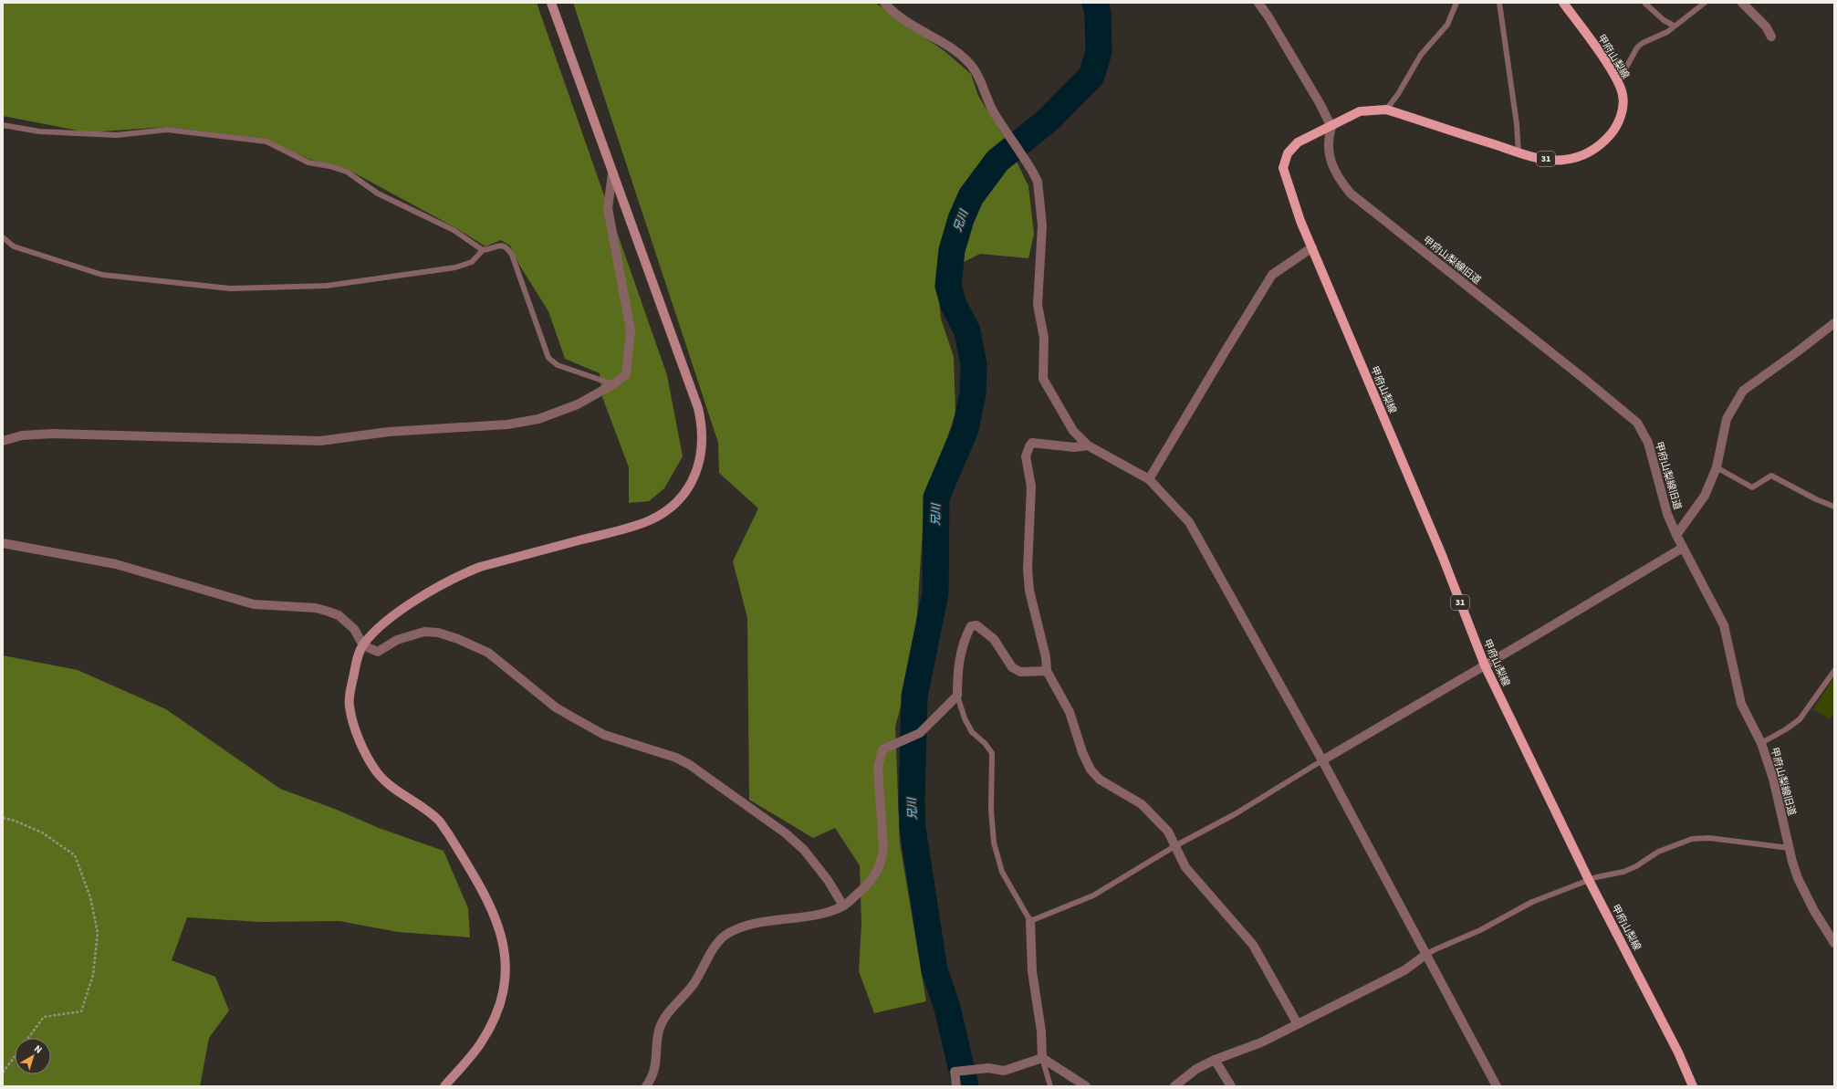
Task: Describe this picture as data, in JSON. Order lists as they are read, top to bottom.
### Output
{
  "streets": {
    "main road": ["甲府山梨線", "31"],
    "street": ["甲府山梨線旧道"]
  },
  "crossings": [
    ["甲府山梨線", "甲府山梨線旧道"]
  ],
  "water": ["兄川"],
  "north": "top right"
}
